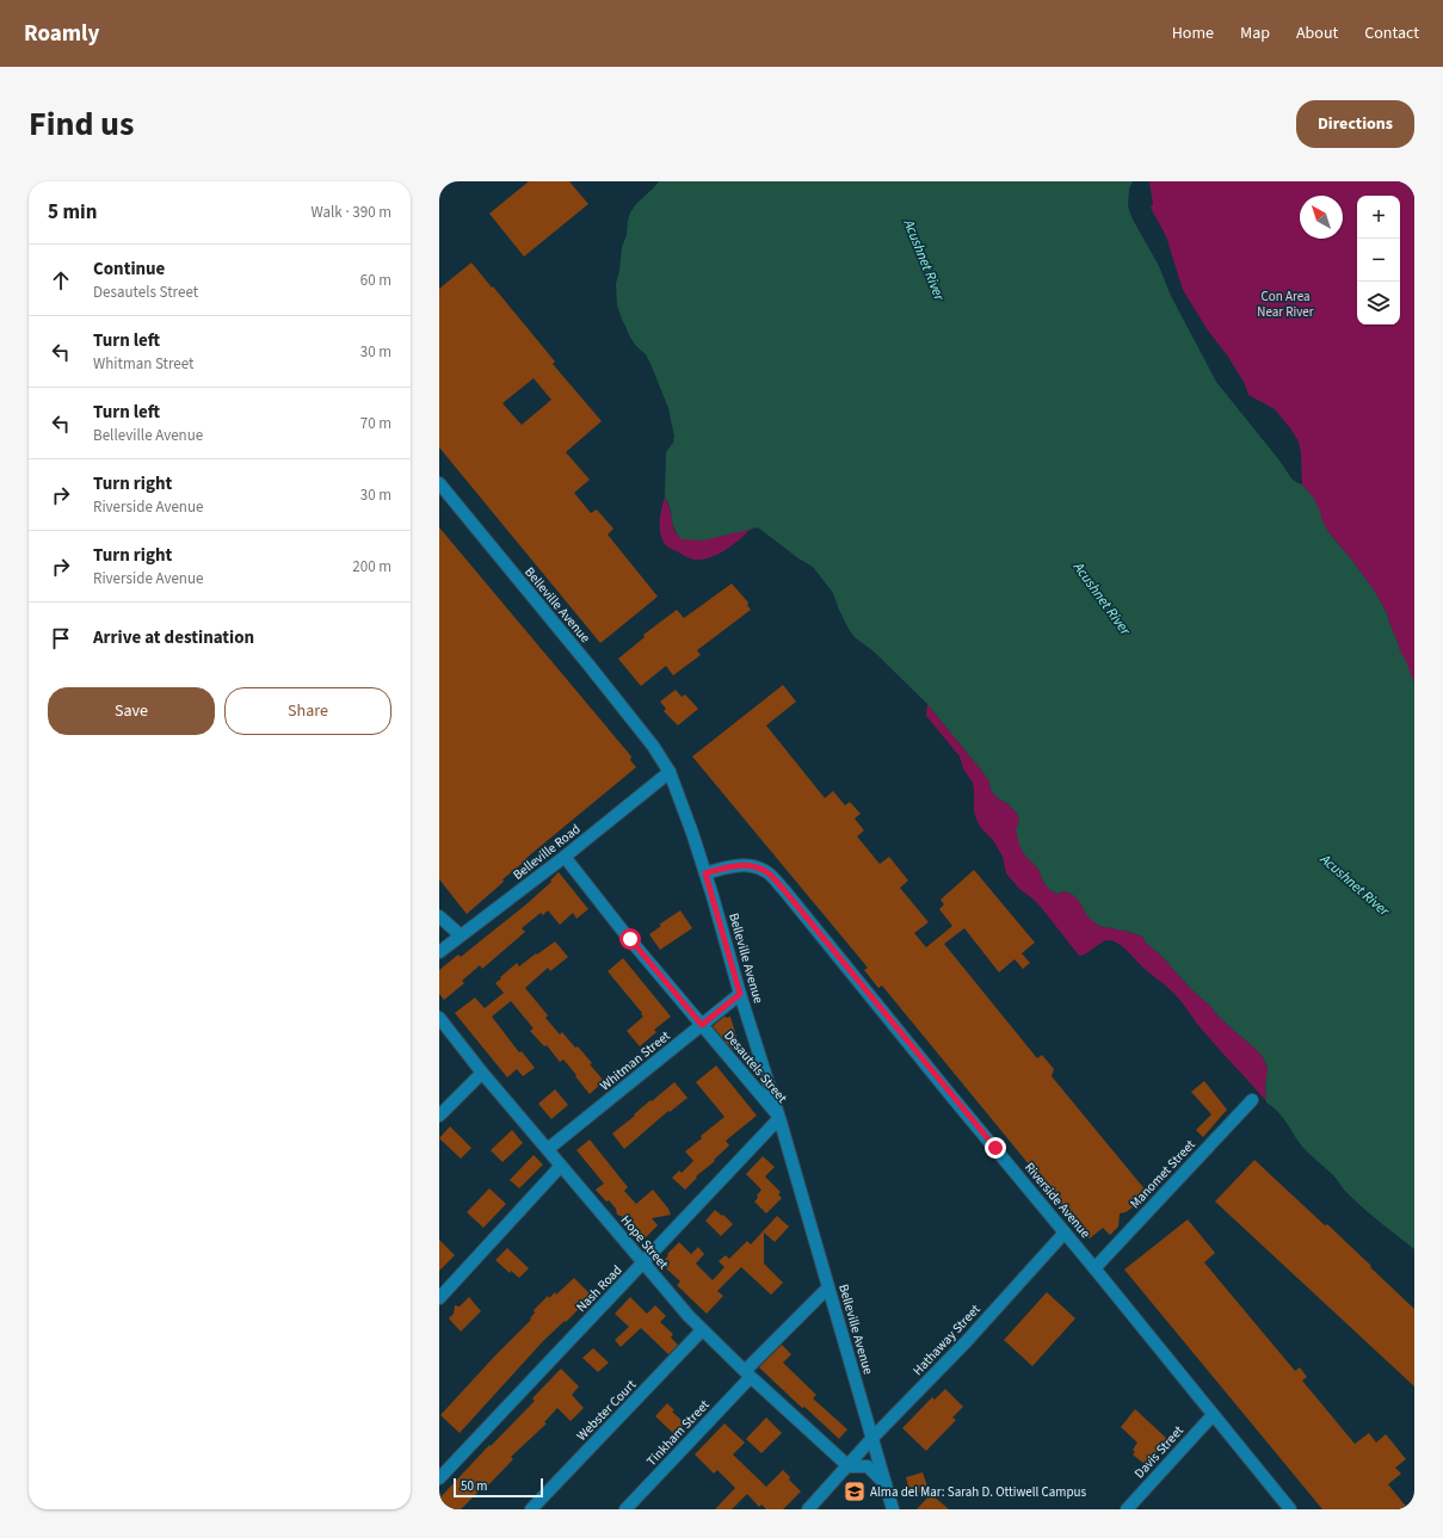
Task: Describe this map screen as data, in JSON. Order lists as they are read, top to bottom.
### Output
{
  "streets": {
    "street": [
      "Belleville Avenue",
      "Belleville Road",
      "Whitman Street",
      "Desautels Street",
      "Manomet Street",
      "Riverside Avenue",
      "Hope Street",
      "Nash Road",
      "Hathaway Street",
      "Webster Court",
      "Tinkham Street",
      "Davis Street"
    ]
  },
  "crossings": [
    ["Belleville Avenue", "Belleville Road"],
    ["Belleville Avenue", "Whitman Street"],
    ["Belleville Avenue", "Desautels Street"],
    ["Belleville Avenue", "Riverside Avenue"],
    ["Belleville Avenue", "Nash Road"],
    ["Belleville Avenue", "Hathaway Street"],
    ["Belleville Avenue", "Tinkham Street"],
    ["Belleville Road", "Desautels Street"],
    ["Whitman Street", "Desautels Street"],
    ["Whitman Street", "Hope Street"],
    ["Desautels Street", "Nash Road"],
    ["Manomet Street", "Riverside Avenue"],
    ["Riverside Avenue", "Hathaway Street"],
    ["Riverside Avenue", "Davis Street"],
    ["Hope Street", "Nash Road"],
    ["Hope Street", "Hathaway Street"],
    ["Hope Street", "Webster Court"],
    ["Hope Street", "Tinkham Street"]
  ],
  "water": ["Acushnet River"],
  "parks": ["Con Area Near River"],
  "places": {
    "school or university": ["Alma del Mar: Sarah D. Ottiwell Campus"]
  },
  "scale_bar": "50 m",
  "north": "top left",
  "page": {
    "header": "Roamly",
    "nav": [
      "Home",
      "Map",
      "About",
      "Contact"
    ],
    "title": "Find us",
    "buttons": [
      "Directions",
      ["Save", "Share"]
    ],
    "heading": ["5 min", "Walk · 390 m"],
    "map_buttons": ["+", "−"],
    "list": [
      ["Continue", "Desautels Street", "60 m"],
      ["Turn left", "Whitman Street", "30 m"],
      ["Turn left", "Belleville Avenue", "70 m"],
      ["Turn right", "Riverside Avenue", "30 m"],
      ["Turn right", "Riverside Avenue", "200 m"],
      "Arrive at destination"
    ],
    "scale": "50 m"
  }
}
